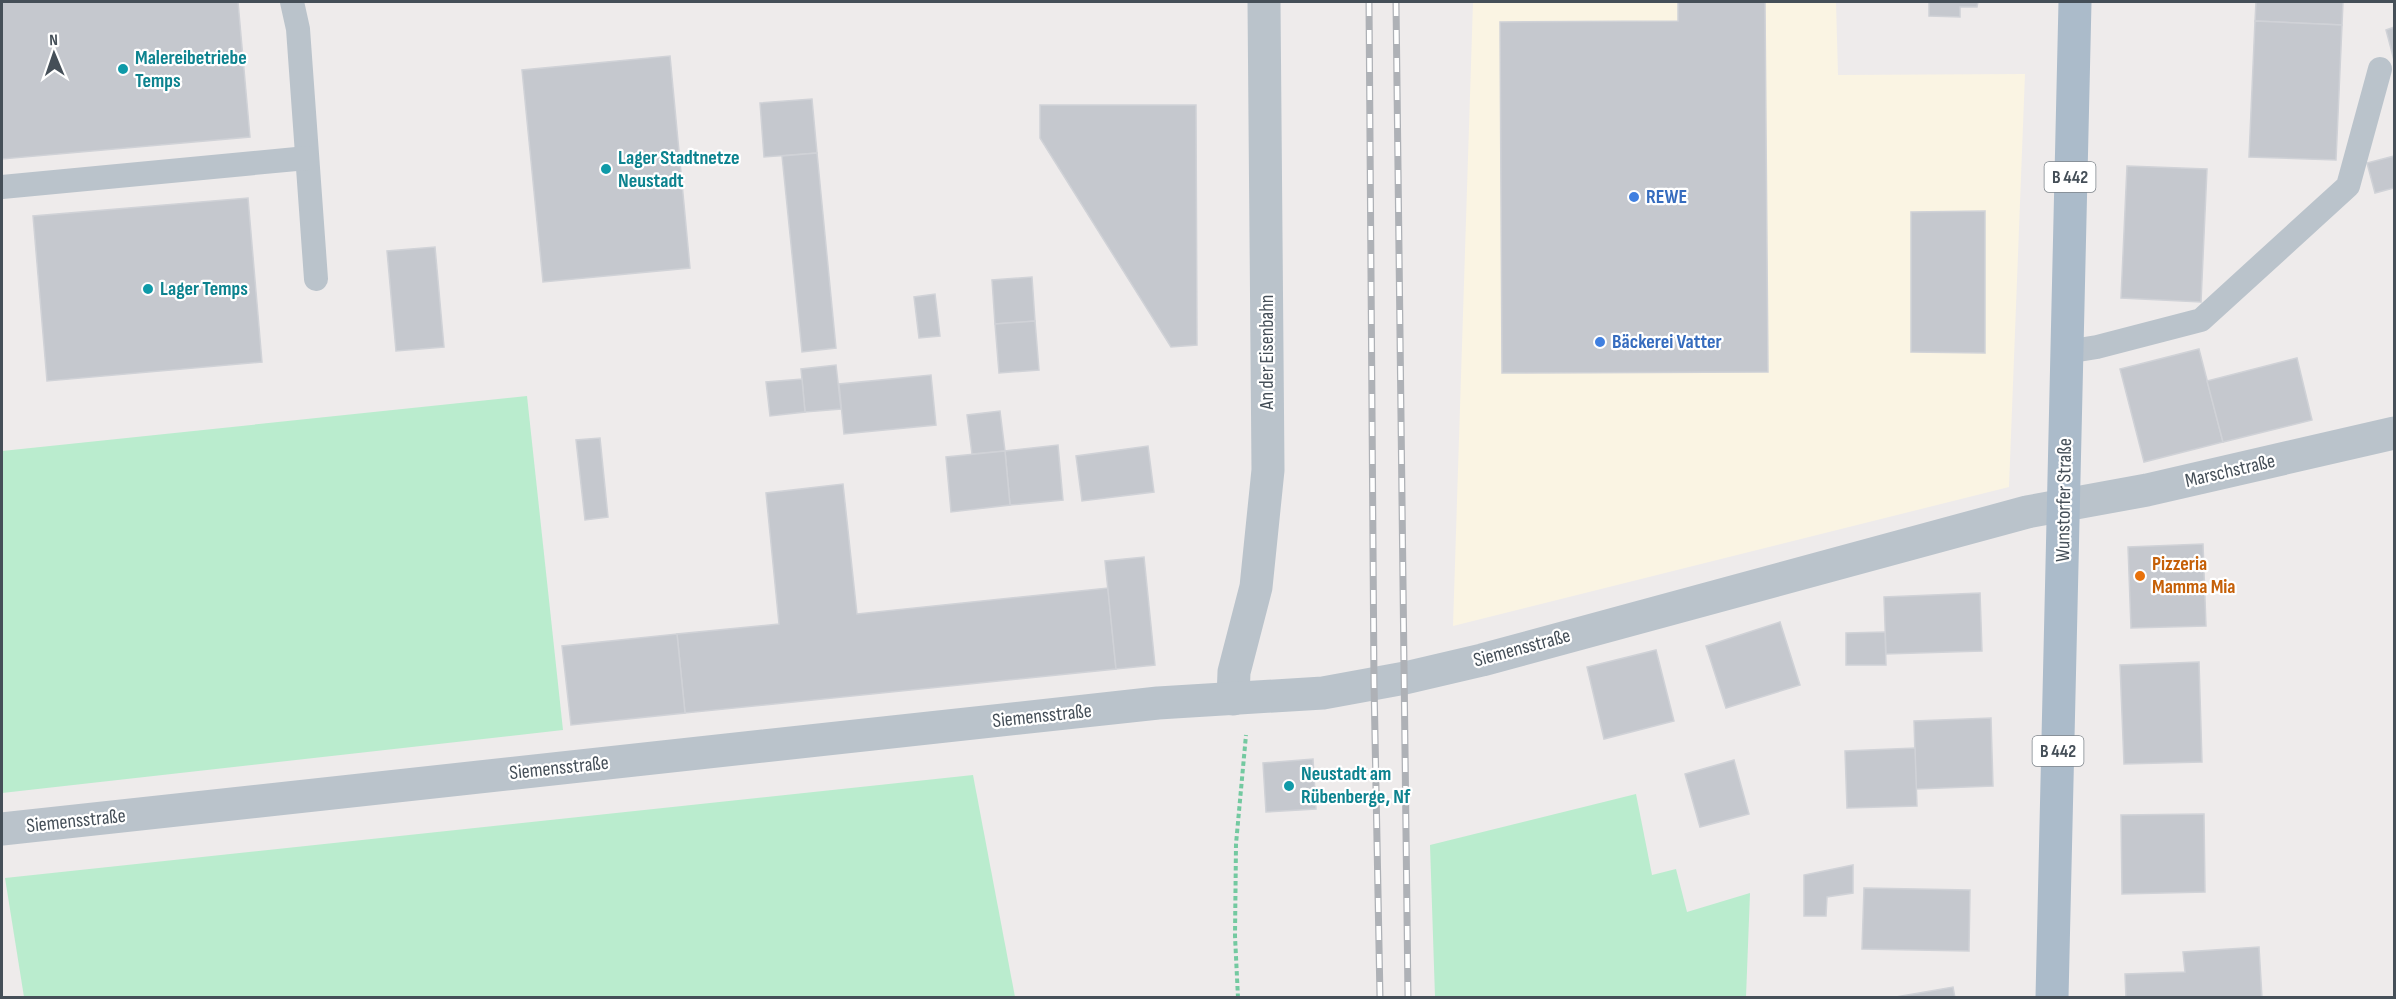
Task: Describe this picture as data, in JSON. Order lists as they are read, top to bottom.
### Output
{
  "streets": {
    "main road": ["B 442", "Wunstorfer Straße"],
    "street": ["An der Eisenbahn", "Marschstraße", "Siemensstraße"]
  },
  "crossings": [
    ["An der Eisenbahn", "Siemensstraße"],
    ["Marschstraße", "Wunstorfer Straße"],
    ["Marschstraße", "Siemensstraße"],
    ["Wunstorfer Straße", "Siemensstraße"]
  ],
  "places": [
    "Malereibetriebe Temps",
    "Lager Stadtnetze Neustadt",
    "REWE",
    "Lager Temps",
    "Bäckerei Vatter",
    "Pizzeria Mamma Mia",
    "Neustadt am Rübenberge, Nf"
  ],
  "north": "top"
}
